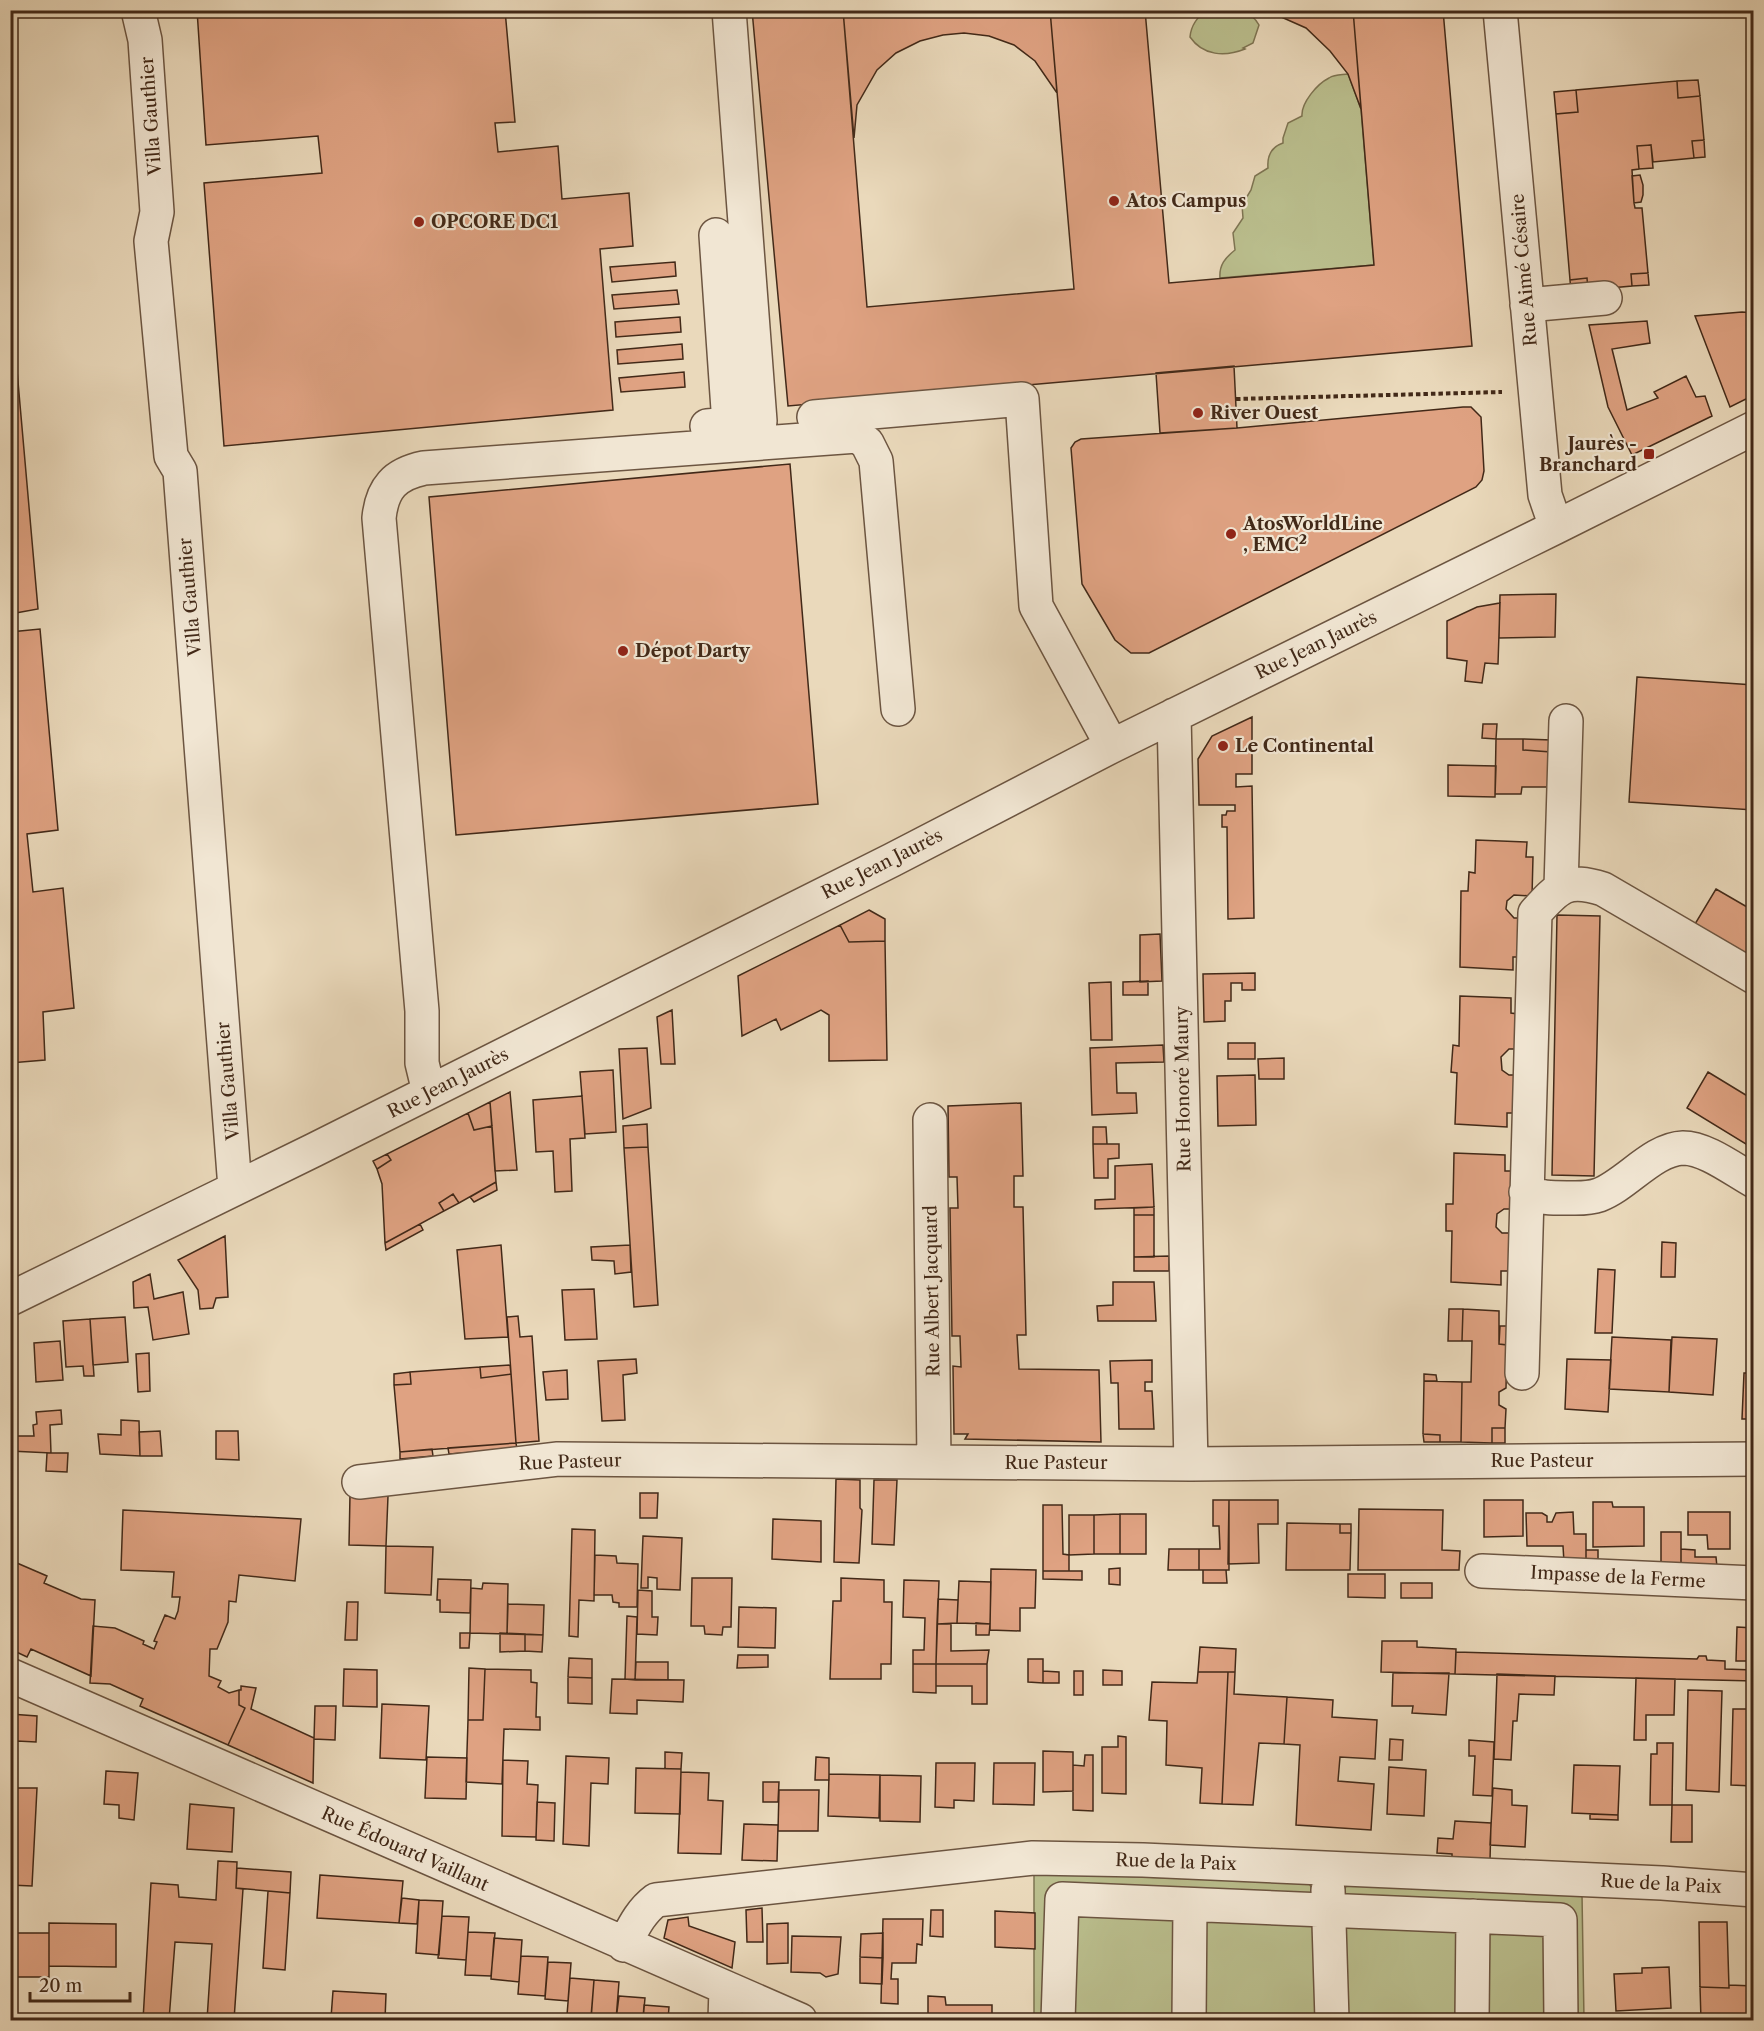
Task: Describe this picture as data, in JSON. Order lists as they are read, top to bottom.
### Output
{
  "streets": {
    "street": [
      "Villa Gauthier",
      "Rue Aimé Césaire",
      "Rue Jean Jaurès",
      "Rue Honoré Maury",
      "Rue Albert Jacquard",
      "Rue Pasteur",
      "Impasse de la Ferme",
      "Rue Édouard Vaillant",
      "Rue de la Paix"
    ]
  },
  "crossings": [
    ["Villa Gauthier", "Rue Jean Jaurès"],
    ["Rue Aimé Césaire", "Rue Jean Jaurès"],
    ["Rue Jean Jaurès", "Rue Honoré Maury"],
    ["Rue Honoré Maury", "Rue Pasteur"],
    ["Rue Albert Jacquard", "Rue Pasteur"],
    ["Rue Édouard Vaillant", "Rue de la Paix"]
  ],
  "places": {
    "other": [
      "Atos Campus",
      "OPCORE DC1",
      "River Ouest",
      "AtosWorldLine , EMC²",
      "Dépot Darty",
      "Le Continental"
    ],
    "transit": ["Jaurès - Branchard"]
  },
  "scale_bar": "20 m"
}
